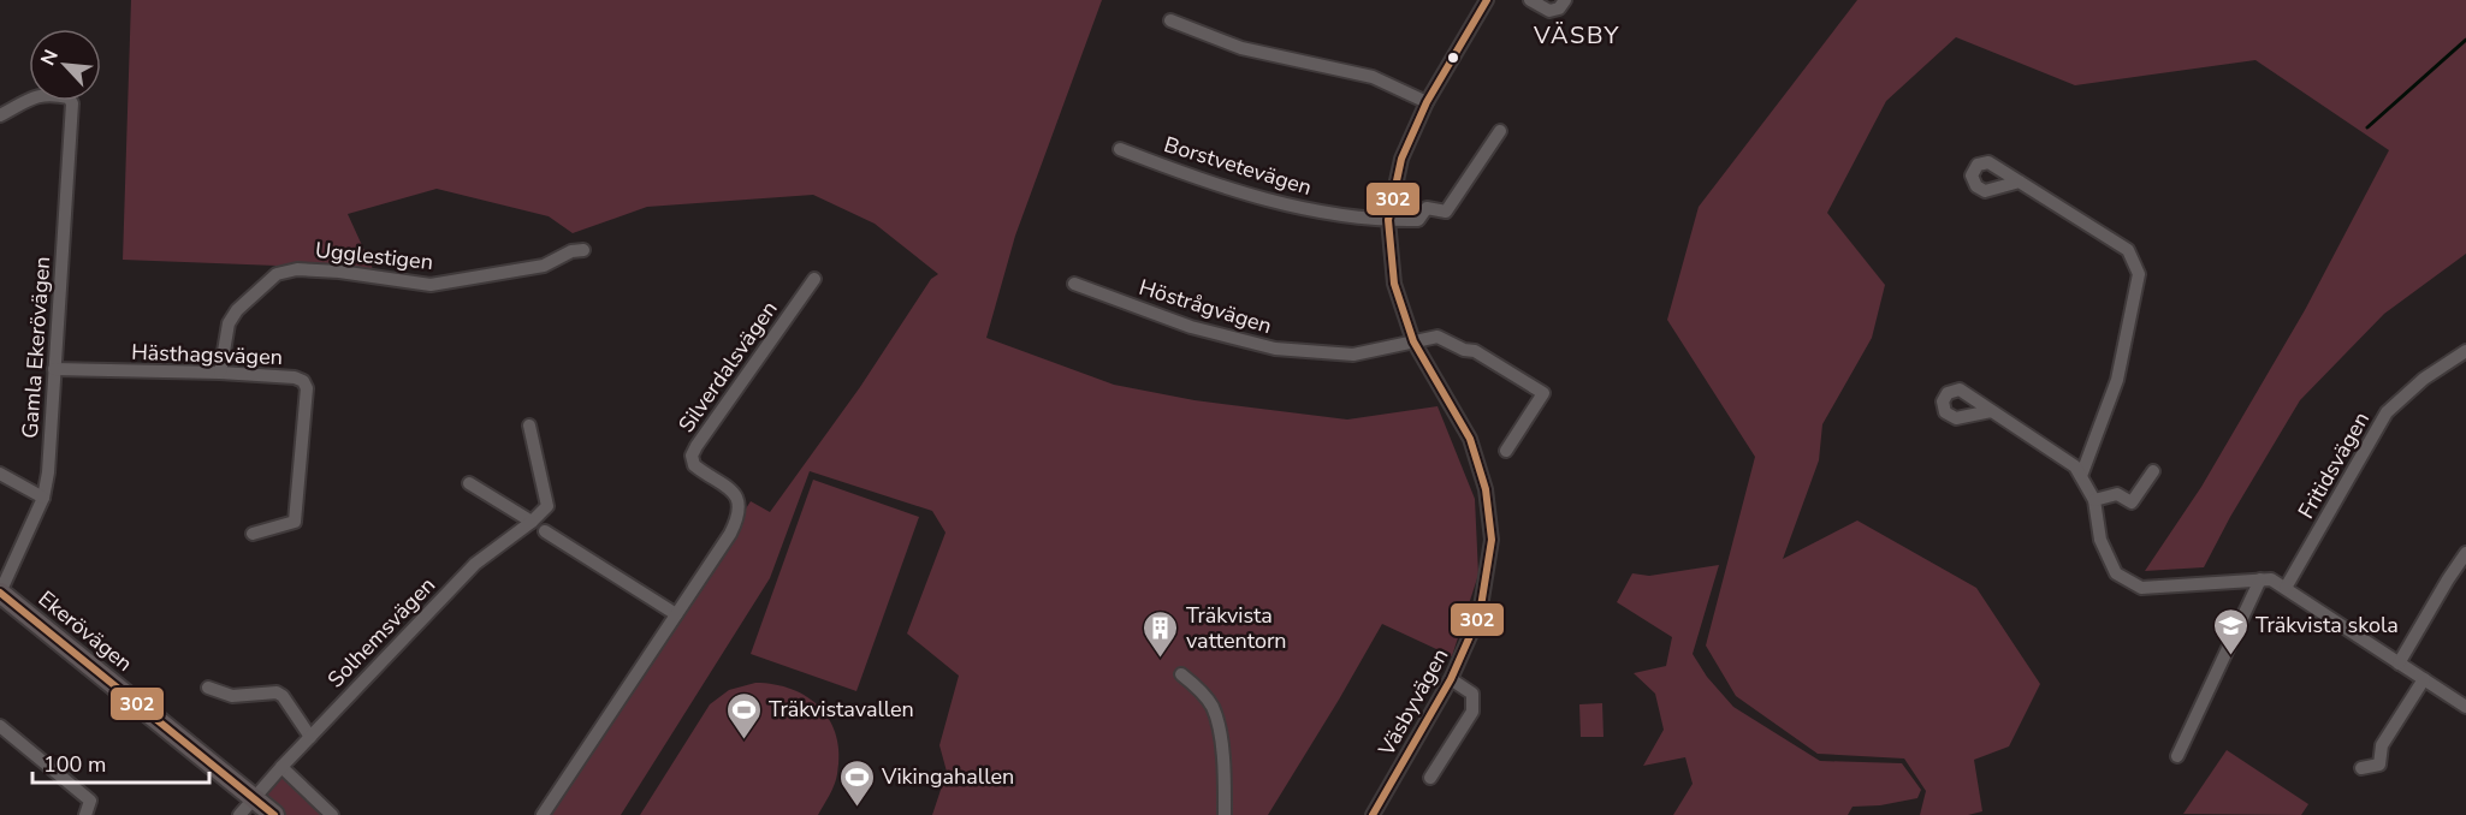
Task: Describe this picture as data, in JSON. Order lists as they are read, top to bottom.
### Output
{
  "streets": {
    "main road": ["Ekerövägen"],
    "street": [
      "Borstvetevägen",
      "Ugglestigen",
      "Höstrågvägen",
      "Gamla Ekerövägen",
      "Hästhagsvägen",
      "Silverdalsvägen",
      "Fritidsvägen",
      "Solhemsvägen",
      "Väsbyvägen"
    ]
  },
  "crossings": [
    ["Borstvetevägen", "Väsbyvägen"],
    ["Ugglestigen", "Hästhagsvägen"],
    ["Höstrågvägen", "Väsbyvägen"],
    ["Gamla Ekerövägen", "Hästhagsvägen"],
    ["Gamla Ekerövägen", "Ekerövägen"],
    ["Ekerövägen", "Solhemsvägen"]
  ],
  "districts": ["VÄSBY"],
  "places": {
    "school or university": ["Träkvista skola"],
    "building": ["Träkvista vattentorn"],
    "sports": ["Träkvistavallen", "Vikingahallen"]
  },
  "lines": ["transit line 302"],
  "scale_bar": "100 m",
  "north": "top left"
}
